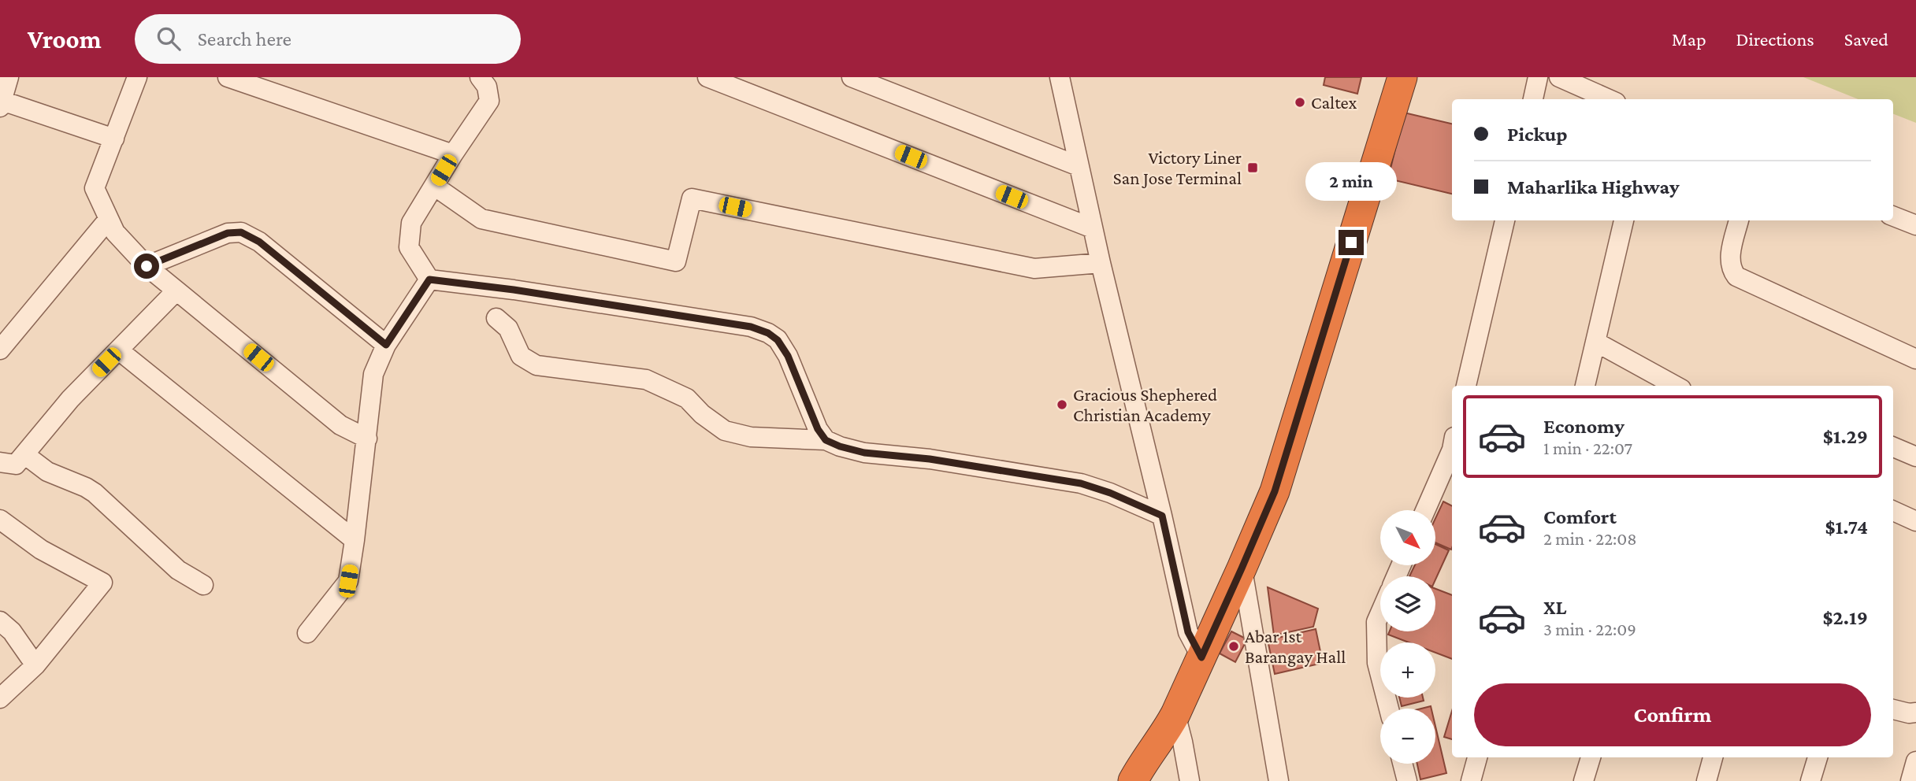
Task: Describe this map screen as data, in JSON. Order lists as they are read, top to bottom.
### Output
{
  "places": {
    "other": ["Caltex", "Gracious Shephered Christian Academy", "Abar 1st Barangay Hall"],
    "transit": ["Victory Liner San Jose Terminal"]
  },
  "north": "bottom right",
  "page": {
    "header": "Vroom",
    "search": "Search here",
    "nav": ["Map", "Directions", "Saved"],
    "banner": ["Pickup", "Maharlika Highway"],
    "bubble": "2 min",
    "list": [
      {
        "name": "Economy",
        "note": "1 min · 22:07",
        "value": "$1.29"
      },
      {
        "name": "Comfort",
        "note": "2 min · 22:08",
        "value": "$1.74"
      },
      {
        "name": "XL",
        "note": "3 min · 22:09",
        "value": "$2.19"
      }
    ],
    "map_buttons": ["+", "−"],
    "buttons": "Confirm"
  }
}
